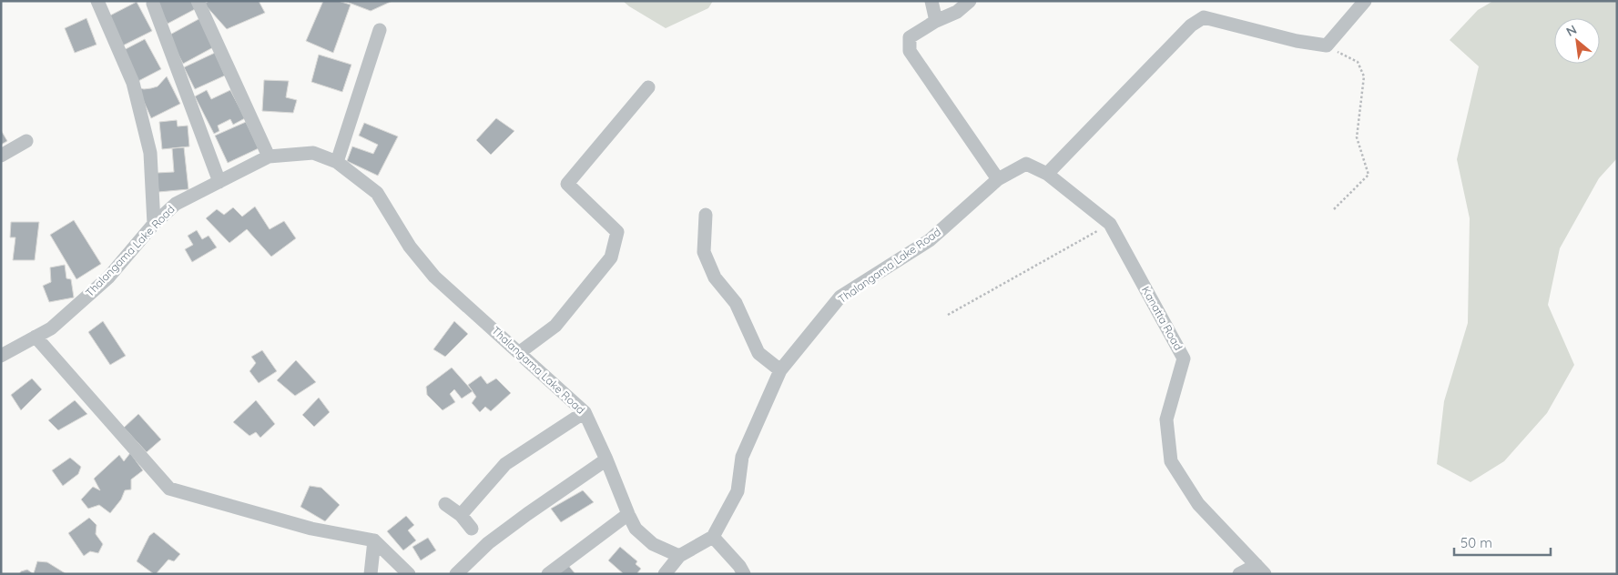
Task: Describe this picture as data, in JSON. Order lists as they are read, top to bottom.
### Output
{
  "streets": {
    "street": ["Thalangama Lake Road", "Kanatta Road"]
  },
  "crossings": [
    ["Thalangama Lake Road", "Kanatta Road"]
  ],
  "scale_bar": "50 m",
  "north": "top left"
}
